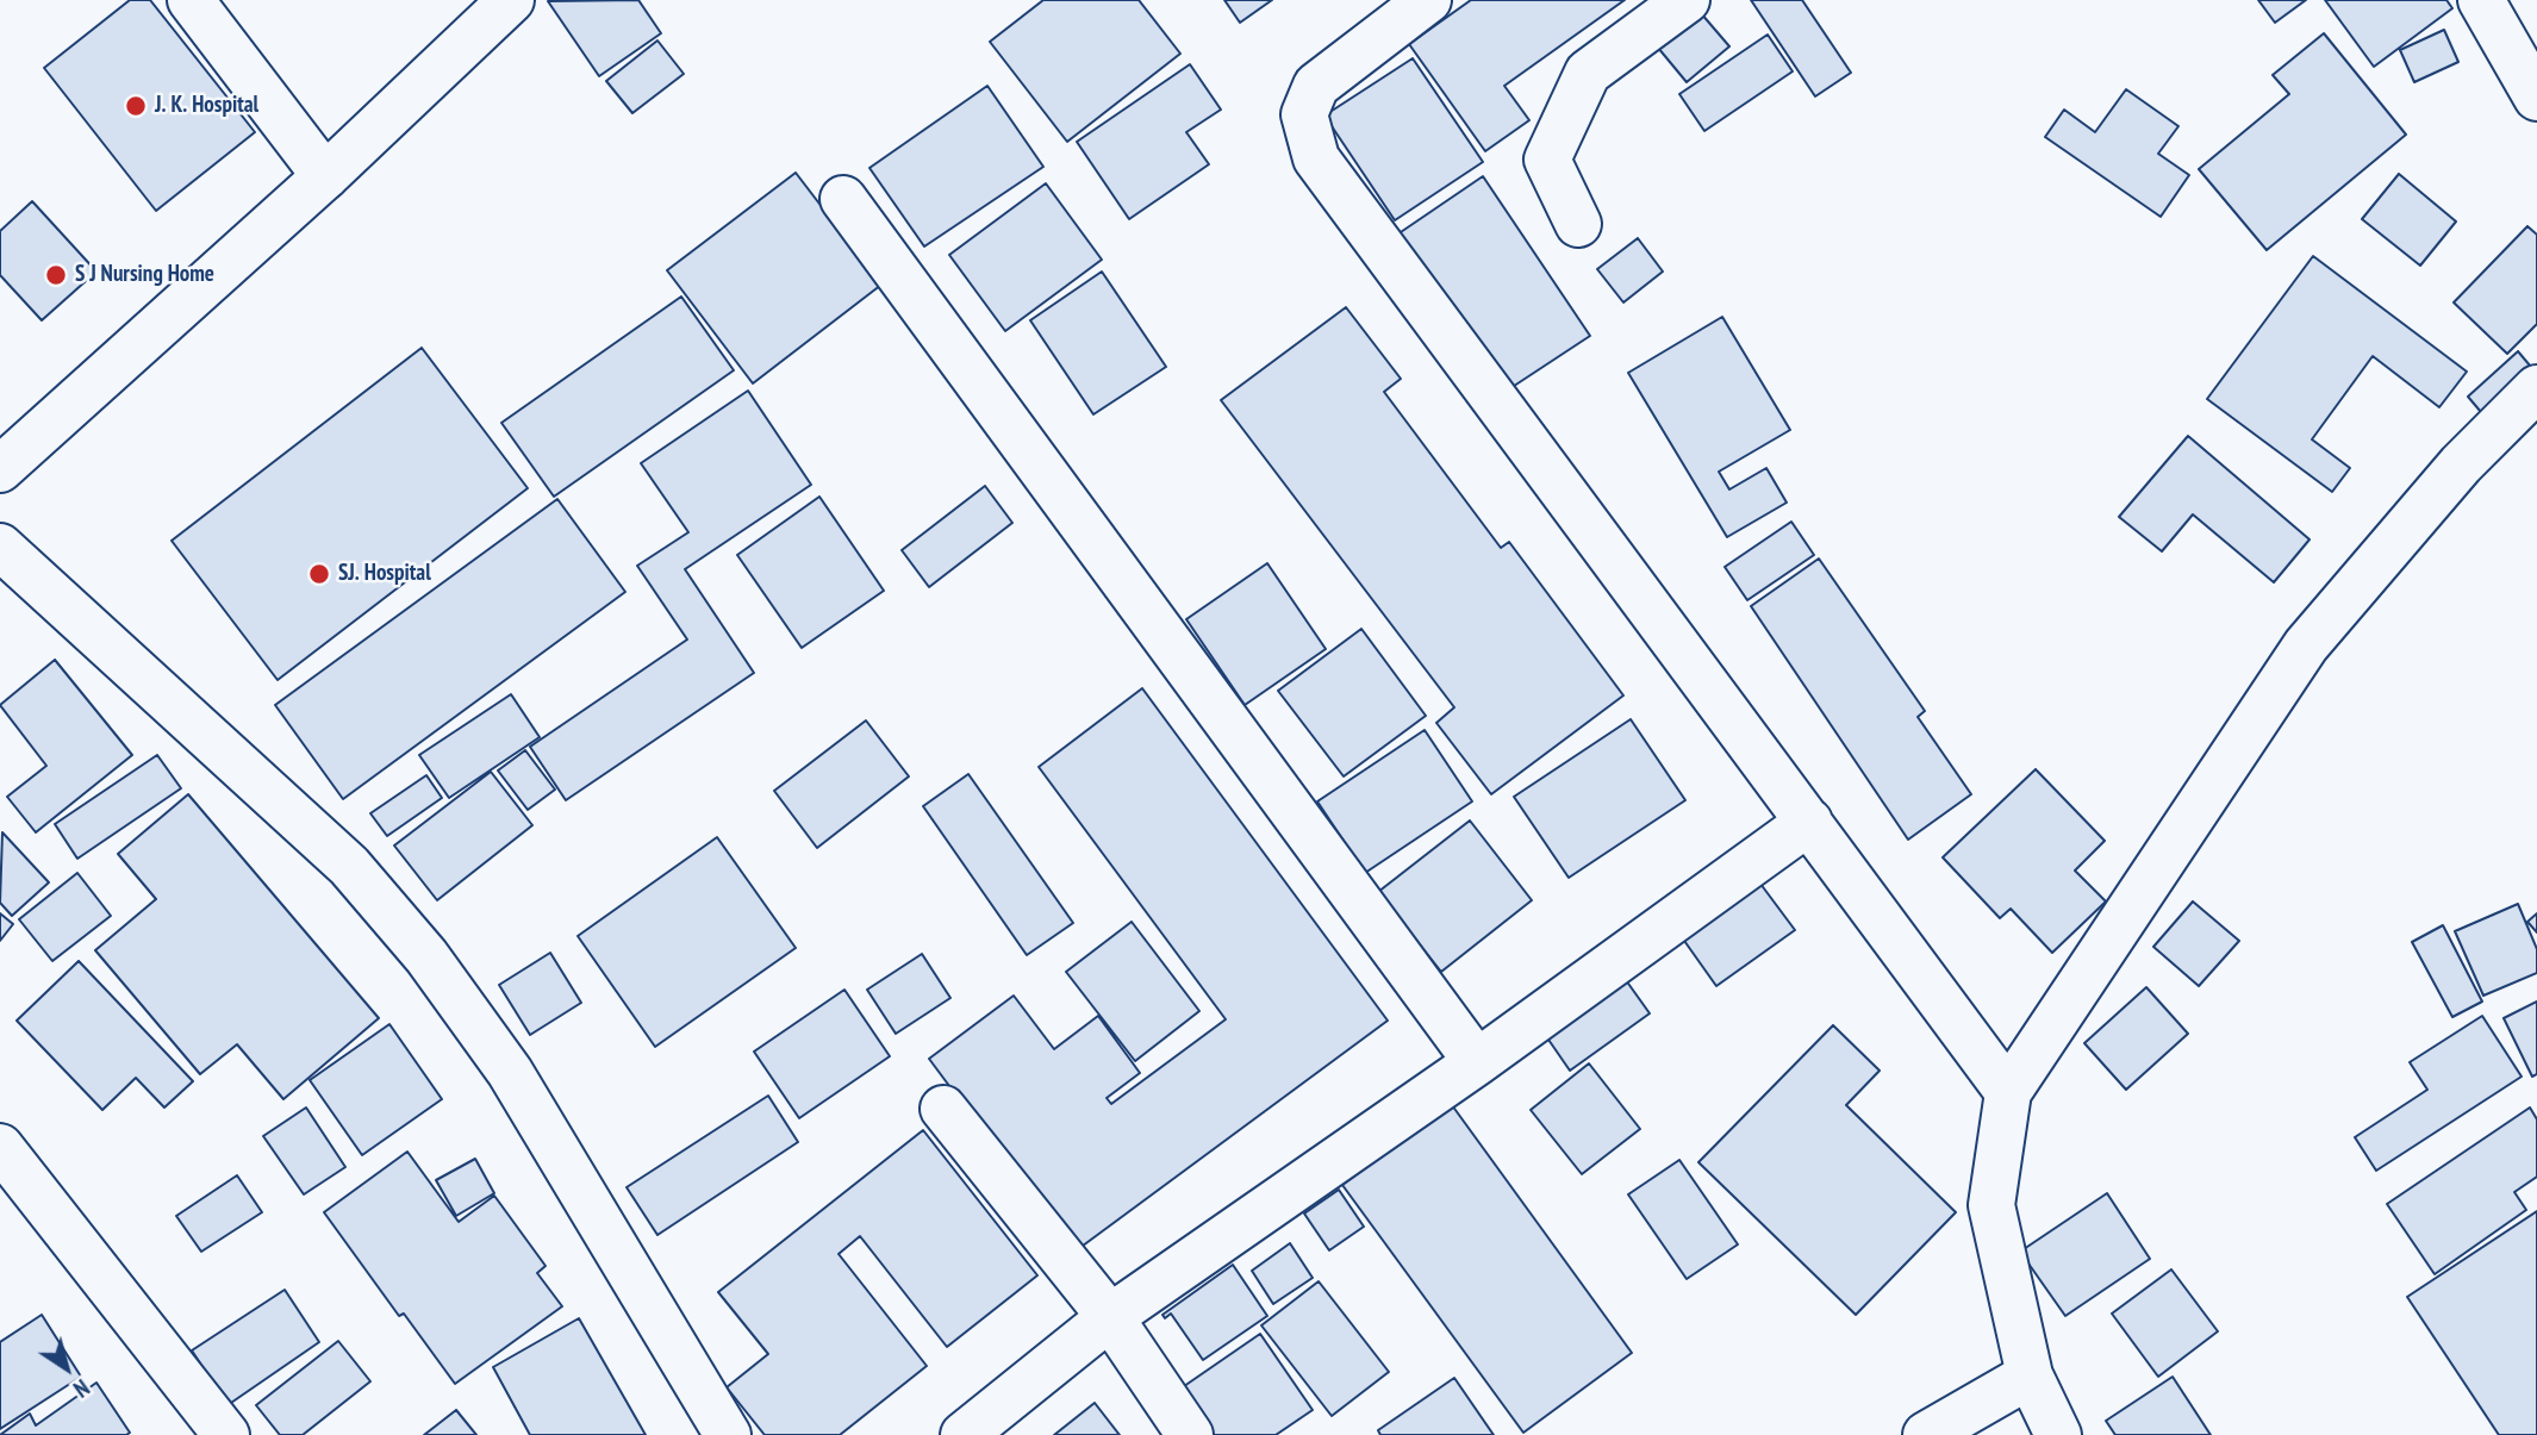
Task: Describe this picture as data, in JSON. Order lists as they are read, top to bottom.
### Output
{
  "places": ["J. K. Hospital", "S J Nursing Home", "SJ. Hospital"],
  "north": "bottom right"
}
